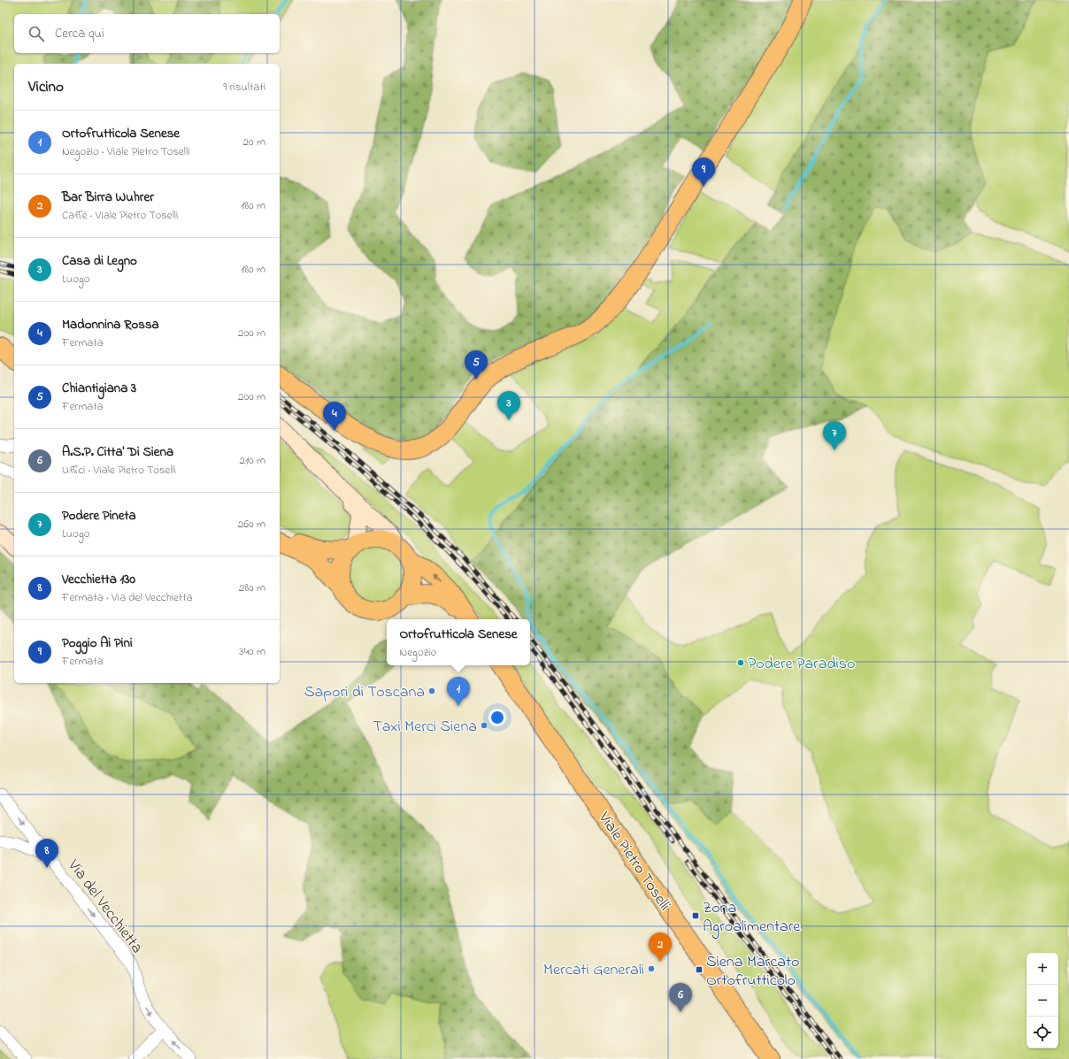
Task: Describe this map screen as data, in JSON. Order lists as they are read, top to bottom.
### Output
{
  "streets": {
    "main road": ["Viale Pietro Toselli"],
    "street": ["Via del Vecchietta"]
  },
  "places": {
    "other": [
      "Podere Paradiso",
      "Sapori di Toscana",
      "Taxi Merci Siena",
      "Mercati Generali"
    ],
    "transit": ["Zona Agroalimentare", "Siena Marcato Ortofrutticolo"]
  },
  "page": {
    "search": "Cerca qui",
    "heading": ["Vicino", "9 risultati"],
    "list": [
      {
        "mark": "1",
        "name": "Ortofrutticola Senese",
        "note": "Negozio · Viale Pietro Toselli",
        "value": "20 m"
      },
      {
        "mark": "2",
        "name": "Bar Birra Wuhrer",
        "note": "Caffè · Viale Pietro Toselli",
        "value": "180 m"
      },
      {
        "mark": "3",
        "name": "Casa di Legno",
        "note": "Luogo",
        "value": "180 m"
      },
      {
        "mark": "4",
        "name": "Madonnina Rossa",
        "note": "Fermata",
        "value": "200 m"
      },
      {
        "mark": "5",
        "name": "Chiantigiana 3",
        "note": "Fermata",
        "value": "200 m"
      },
      {
        "mark": "6",
        "name": "A.S.P. Citta' Di Siena",
        "note": "Uffici · Viale Pietro Toselli",
        "value": "210 m"
      },
      {
        "mark": "7",
        "name": "Podere Pineta",
        "note": "Luogo",
        "value": "260 m"
      },
      {
        "mark": "8",
        "name": "Vecchietta 130",
        "note": "Fermata · Via del Vecchietta",
        "value": "280 m"
      },
      {
        "mark": "9",
        "name": "Poggio Ai Pini",
        "note": "Fermata",
        "value": "340 m"
      }
    ],
    "pins": [
      "9",
      "5",
      "3",
      "4",
      "7",
      "1",
      "8",
      "2",
      "6"
    ],
    "popup": ["Ortofrutticola Senese", "Negozio"],
    "map_buttons": ["+", "−"]
  }
}
